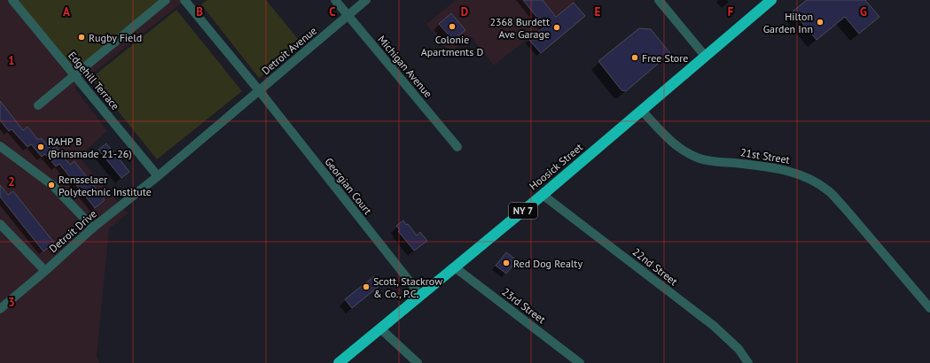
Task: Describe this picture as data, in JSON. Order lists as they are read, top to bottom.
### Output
{
  "streets": {
    "highway": ["Hoosick Street", "NY 7"],
    "street": [
      "Detroit Avenue",
      "Michigan Avenue",
      "Edgehill Terrace",
      "21st Street",
      "Georgian Court",
      "Detroit Drive",
      "22nd Street",
      "23rd Street"
    ]
  },
  "crossings": [
    ["Detroit Avenue", "Michigan Avenue"],
    ["Detroit Avenue", "Georgian Court"],
    ["Detroit Avenue", "Detroit Drive"],
    ["Edgehill Terrace", "Detroit Drive"],
    ["21st Street", "Hoosick Street"],
    ["Hoosick Street", "Georgian Court"],
    ["Hoosick Street", "22nd Street"],
    ["Hoosick Street", "23rd Street"],
    ["Georgian Court", "Detroit Drive"]
  ],
  "places": [
    "Hilton Garden Inn",
    "Colonie Apartments D",
    "2368 Burdett Ave Garage",
    "Rugby Field",
    "Free Store",
    "RAHP B (Brinsmade 21-26)",
    "Rensselaer Polytechnic Institute",
    "Red Dog Realty",
    "Scott, Stackrow & Co., P.C."
  ],
  "grid": {
    "columns": [
      "A",
      "B",
      "C",
      "D",
      "E",
      "F",
      "G"
    ],
    "rows": ["1", "2", "3"]
  }
}
